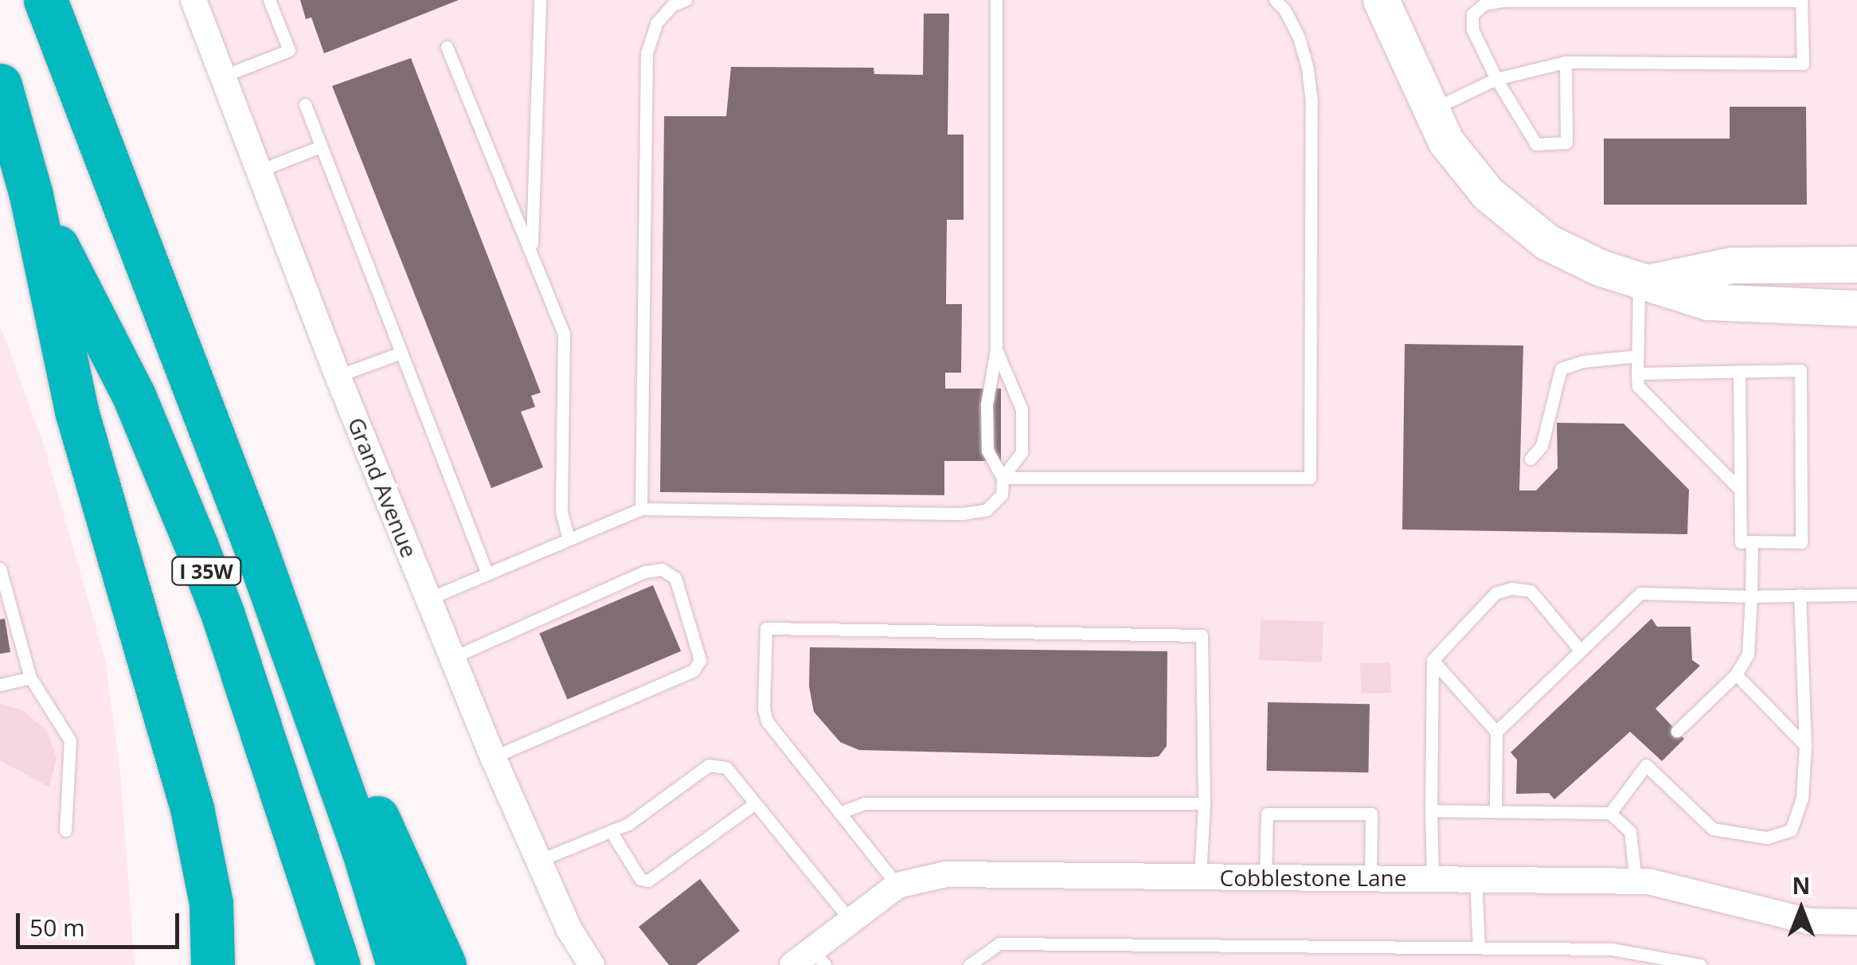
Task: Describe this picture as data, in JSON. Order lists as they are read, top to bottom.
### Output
{
  "streets": {
    "highway": ["I 35W"],
    "street": ["Grand Avenue", "Cobblestone Lane"]
  },
  "scale_bar": "50 m",
  "north": "top"
}
